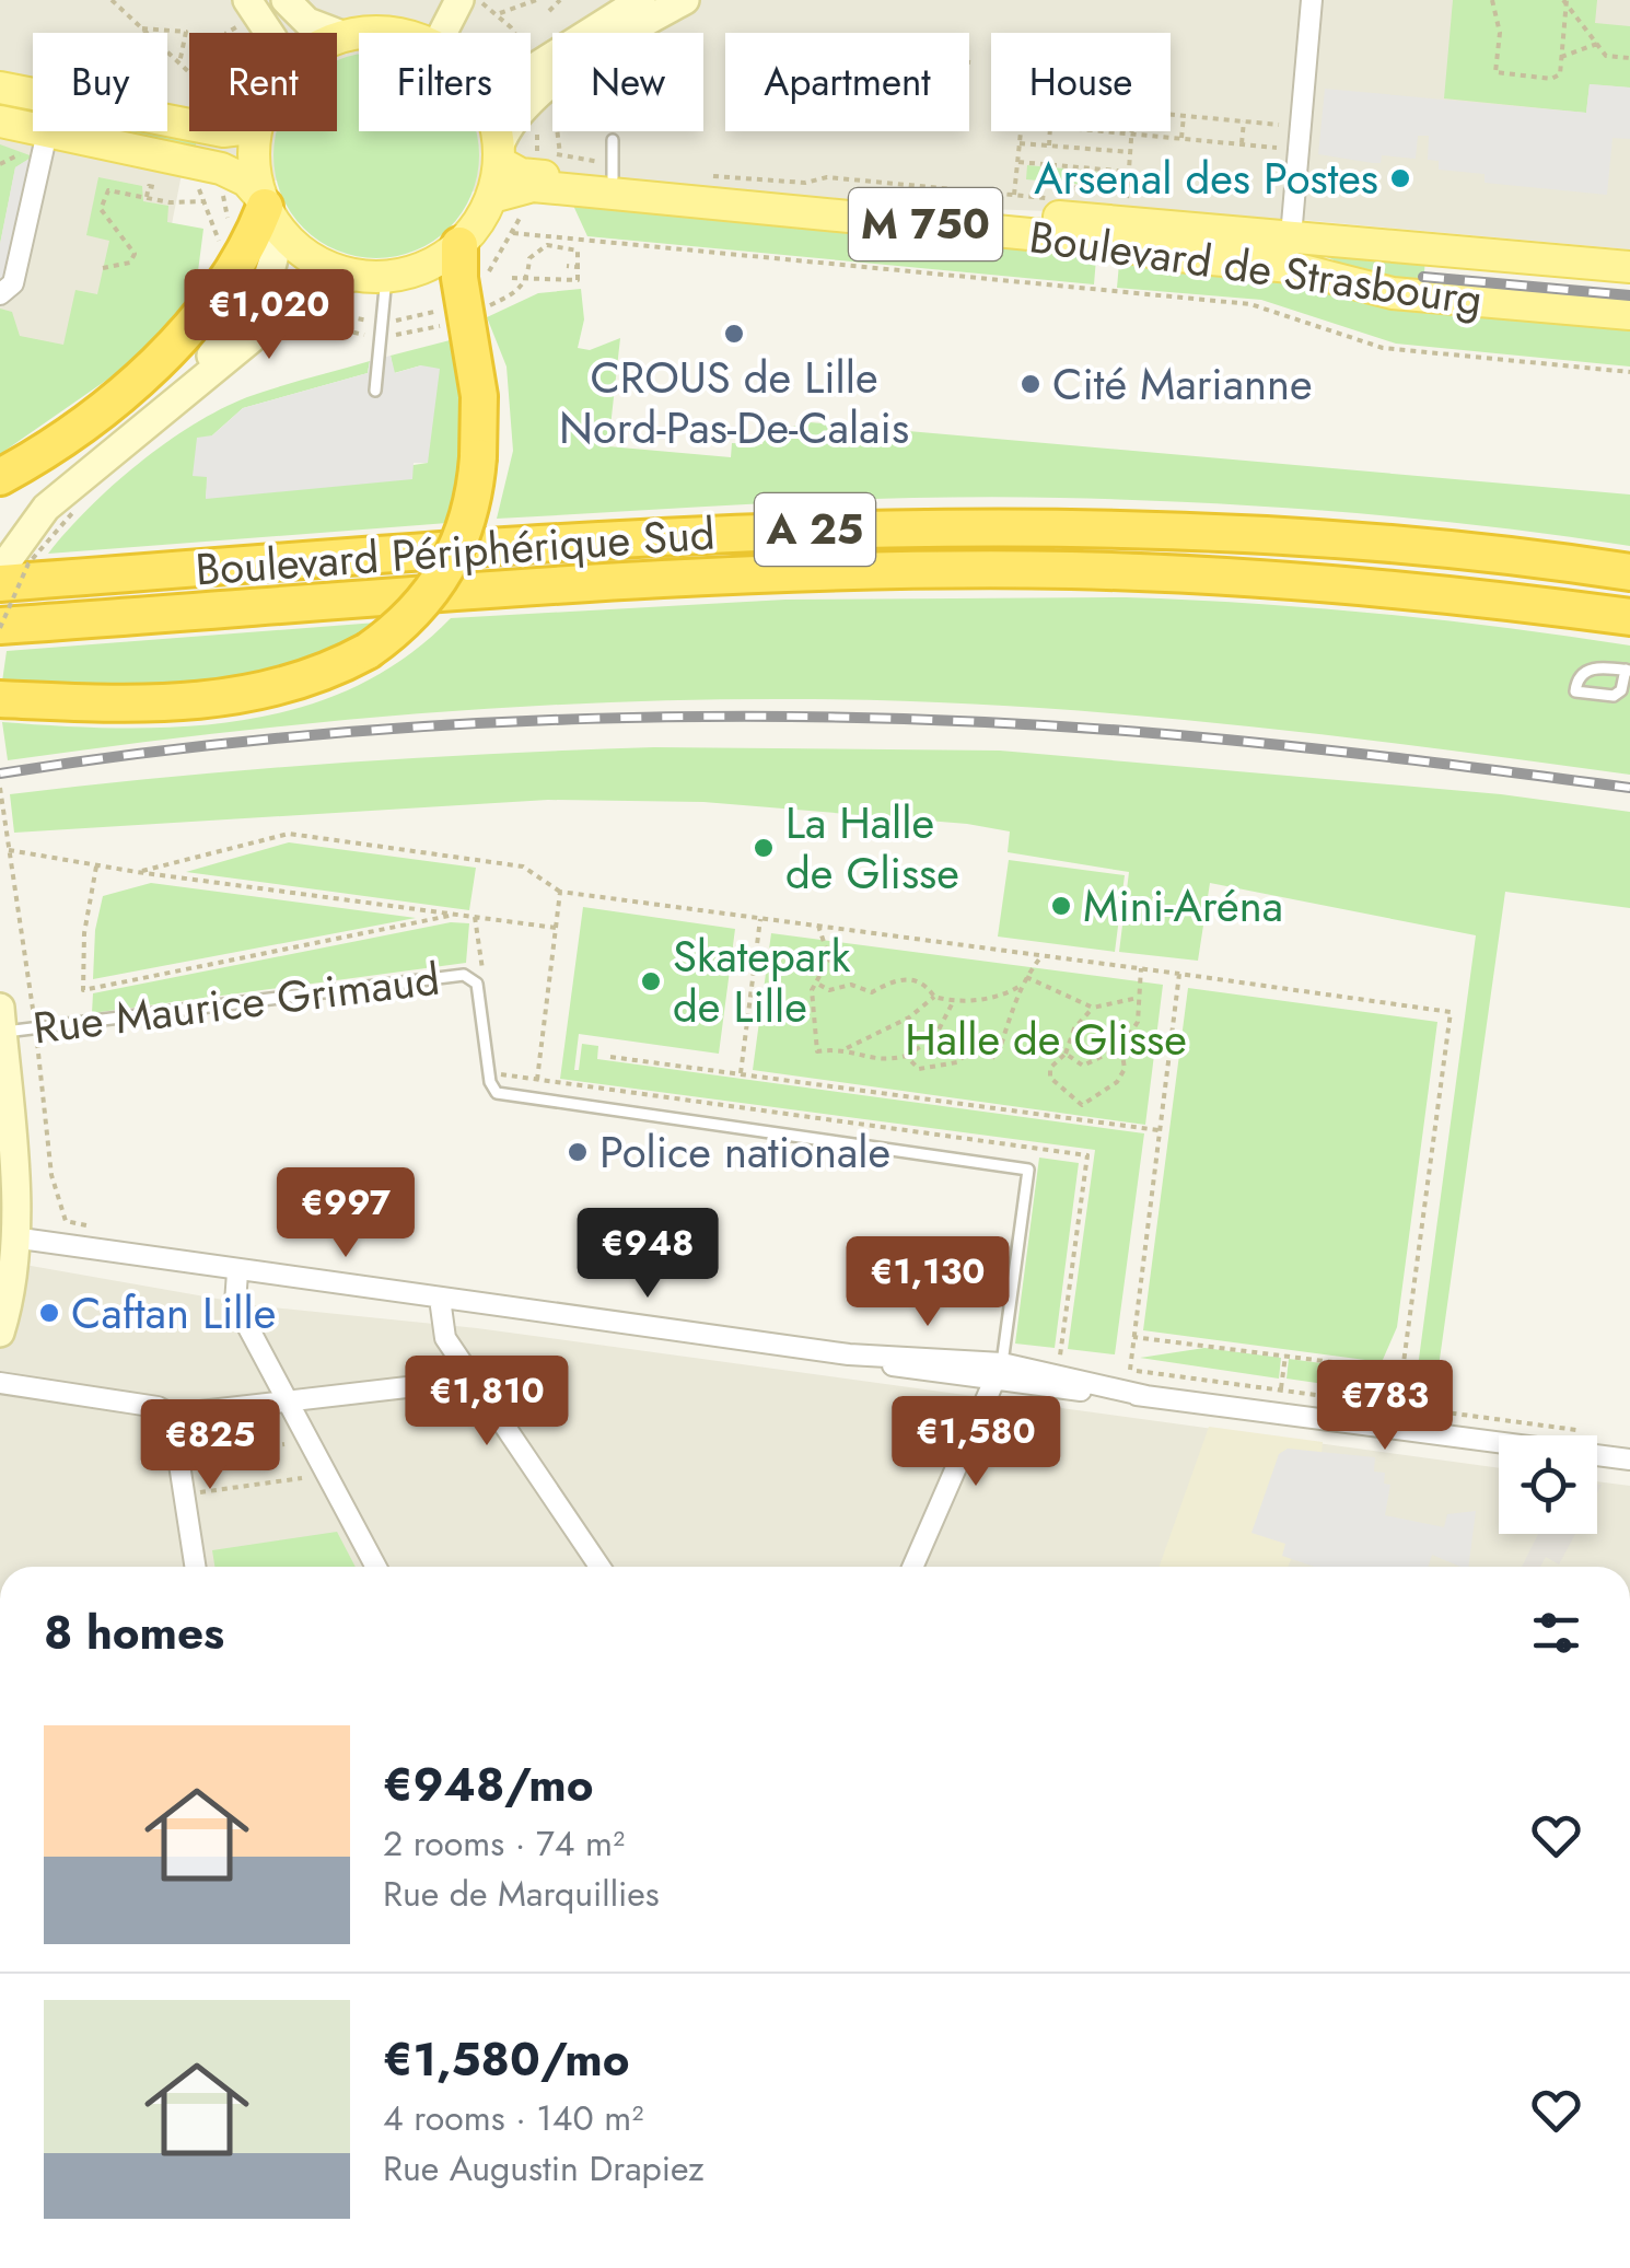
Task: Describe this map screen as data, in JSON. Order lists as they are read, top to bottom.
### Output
{
  "streets": {
    "highway": ["A 25", "Boulevard Périphérique Sud"],
    "main road": ["M 750", "Boulevard de Strasbourg"],
    "lane": ["Rue Maurice Grimaud"]
  },
  "parks": ["Halle de Glisse"],
  "places": [
    "Arsenal des Postes",
    "CROUS de Lille Nord-Pas-De-Calais",
    "Cité Marianne",
    "La Halle de Glisse",
    "Mini-Aréna",
    "Skatepark de Lille",
    "Police nationale",
    "Caftan Lille"
  ],
  "page": {
    "chip": [
      "Buy",
      "Rent",
      "Filters",
      "New",
      "Apartment",
      "House"
    ],
    "price": [
      "€1,020",
      "€997",
      "€948",
      "€1,130",
      "€1,810",
      "€783",
      "€1,580",
      "€825"
    ],
    "heading": "8 homes",
    "list": [
      {
        "name": "€948/mo",
        "note": "2 rooms · 74 m² · Rue de Marquillies"
      },
      {
        "name": "€1,580/mo",
        "note": "4 rooms · 140 m² · Rue Augustin Drapiez"
      }
    ]
  }
}
